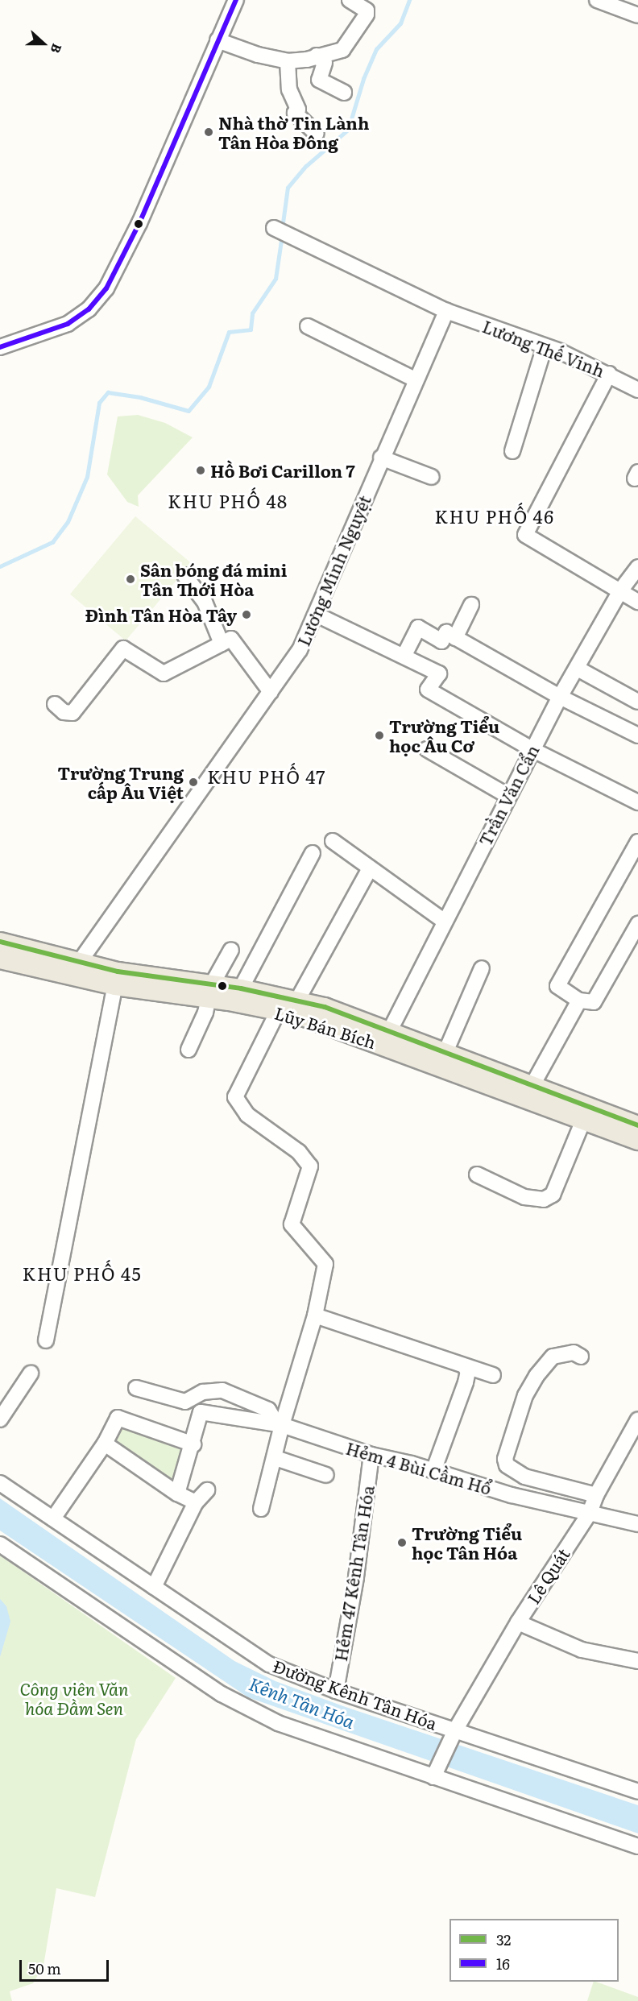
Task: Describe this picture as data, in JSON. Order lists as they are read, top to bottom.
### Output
{
  "streets": {
    "main road": ["Lũy Bán Bích"],
    "street": [
      "Lương Thế Vinh",
      "Lương Minh Nguyệt",
      "Trần Văn Cẩn",
      "Hẻm 4 Bùi Cầm Hổ",
      "Hẻm 47 Kênh Tân Hóa",
      "Lê Quát",
      "Đường Kênh Tân Hóa"
    ]
  },
  "crossings": [
    ["Lương Thế Vinh", "Lương Minh Nguyệt"],
    ["Lương Minh Nguyệt", "Lũy Bán Bích"],
    ["Trần Văn Cẩn", "Lũy Bán Bích"],
    ["Hẻm 4 Bùi Cầm Hổ", "Hẻm 47 Kênh Tân Hóa"],
    ["Hẻm 4 Bùi Cầm Hổ", "Lê Quát"],
    ["Hẻm 47 Kênh Tân Hóa", "Đường Kênh Tân Hóa"],
    ["Lê Quát", "Đường Kênh Tân Hóa"]
  ],
  "districts": [
    "KHU PHỐ 48",
    "KHU PHỐ 46",
    "KHU PHỐ 47",
    "KHU PHỐ 45"
  ],
  "water": ["Kênh Tân Hóa"],
  "parks": ["Công viên Văn hóa Đầm Sen"],
  "places": [
    "Nhà thờ Tin Lành Tân Hòa Đông",
    "Hồ Bơi Carillon 7",
    "Sân bóng đá mini Tân Thới Hòa",
    "Đình Tân Hòa Tây",
    "Trường Tiểu học Âu Cơ",
    "Trường Trung cấp Âu Việt",
    "Trường Tiểu học Tân Hóa"
  ],
  "lines": ["transit line 16", "transit line 32"],
  "legend": ["32", "16"],
  "scale_bar": "50 m",
  "north": "right"
}
